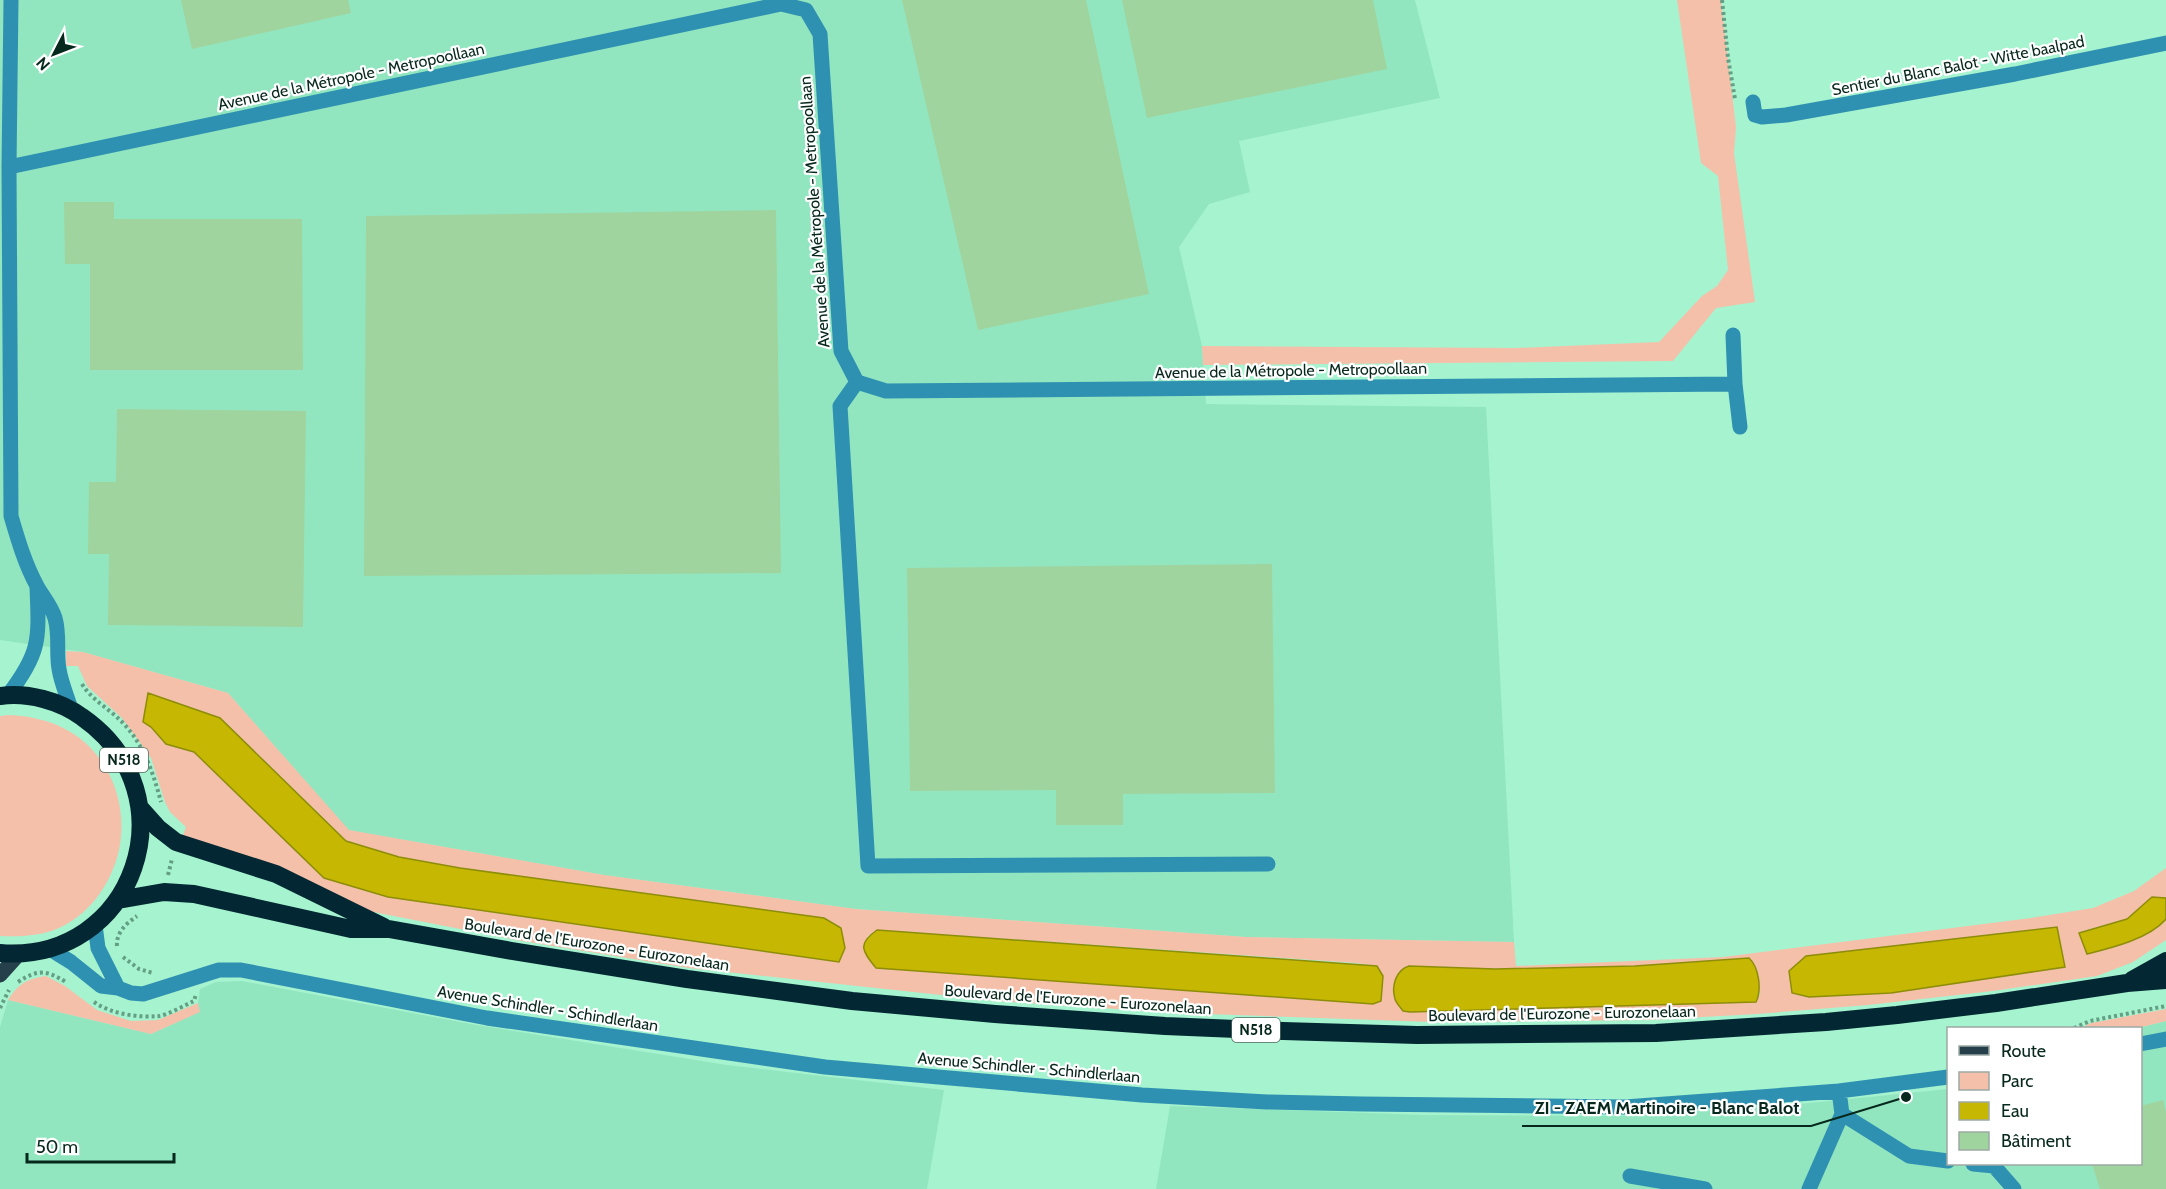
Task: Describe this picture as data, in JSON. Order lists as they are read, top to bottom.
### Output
{
  "streets": {
    "highway": ["N518", "Boulevard de l'Eurozone - Eurozonelaan"],
    "street": ["Sentier du Blanc Balot - Witte baalpad", "Avenue de la Métropole - Metropoollaan", "Avenue Schindler - Schindlerlaan"]
  },
  "crossings": [
    ["N518", "Boulevard de l'Eurozone - Eurozonelaan"],
    ["N518", "Avenue Schindler - Schindlerlaan"]
  ],
  "places": ["ZI - ZAEM Martinoire - Blanc Balot"],
  "legend": [
    "Route",
    "Parc",
    "Eau",
    "Bâtiment"
  ],
  "scale_bar": "50 m",
  "north": "bottom left"
}
